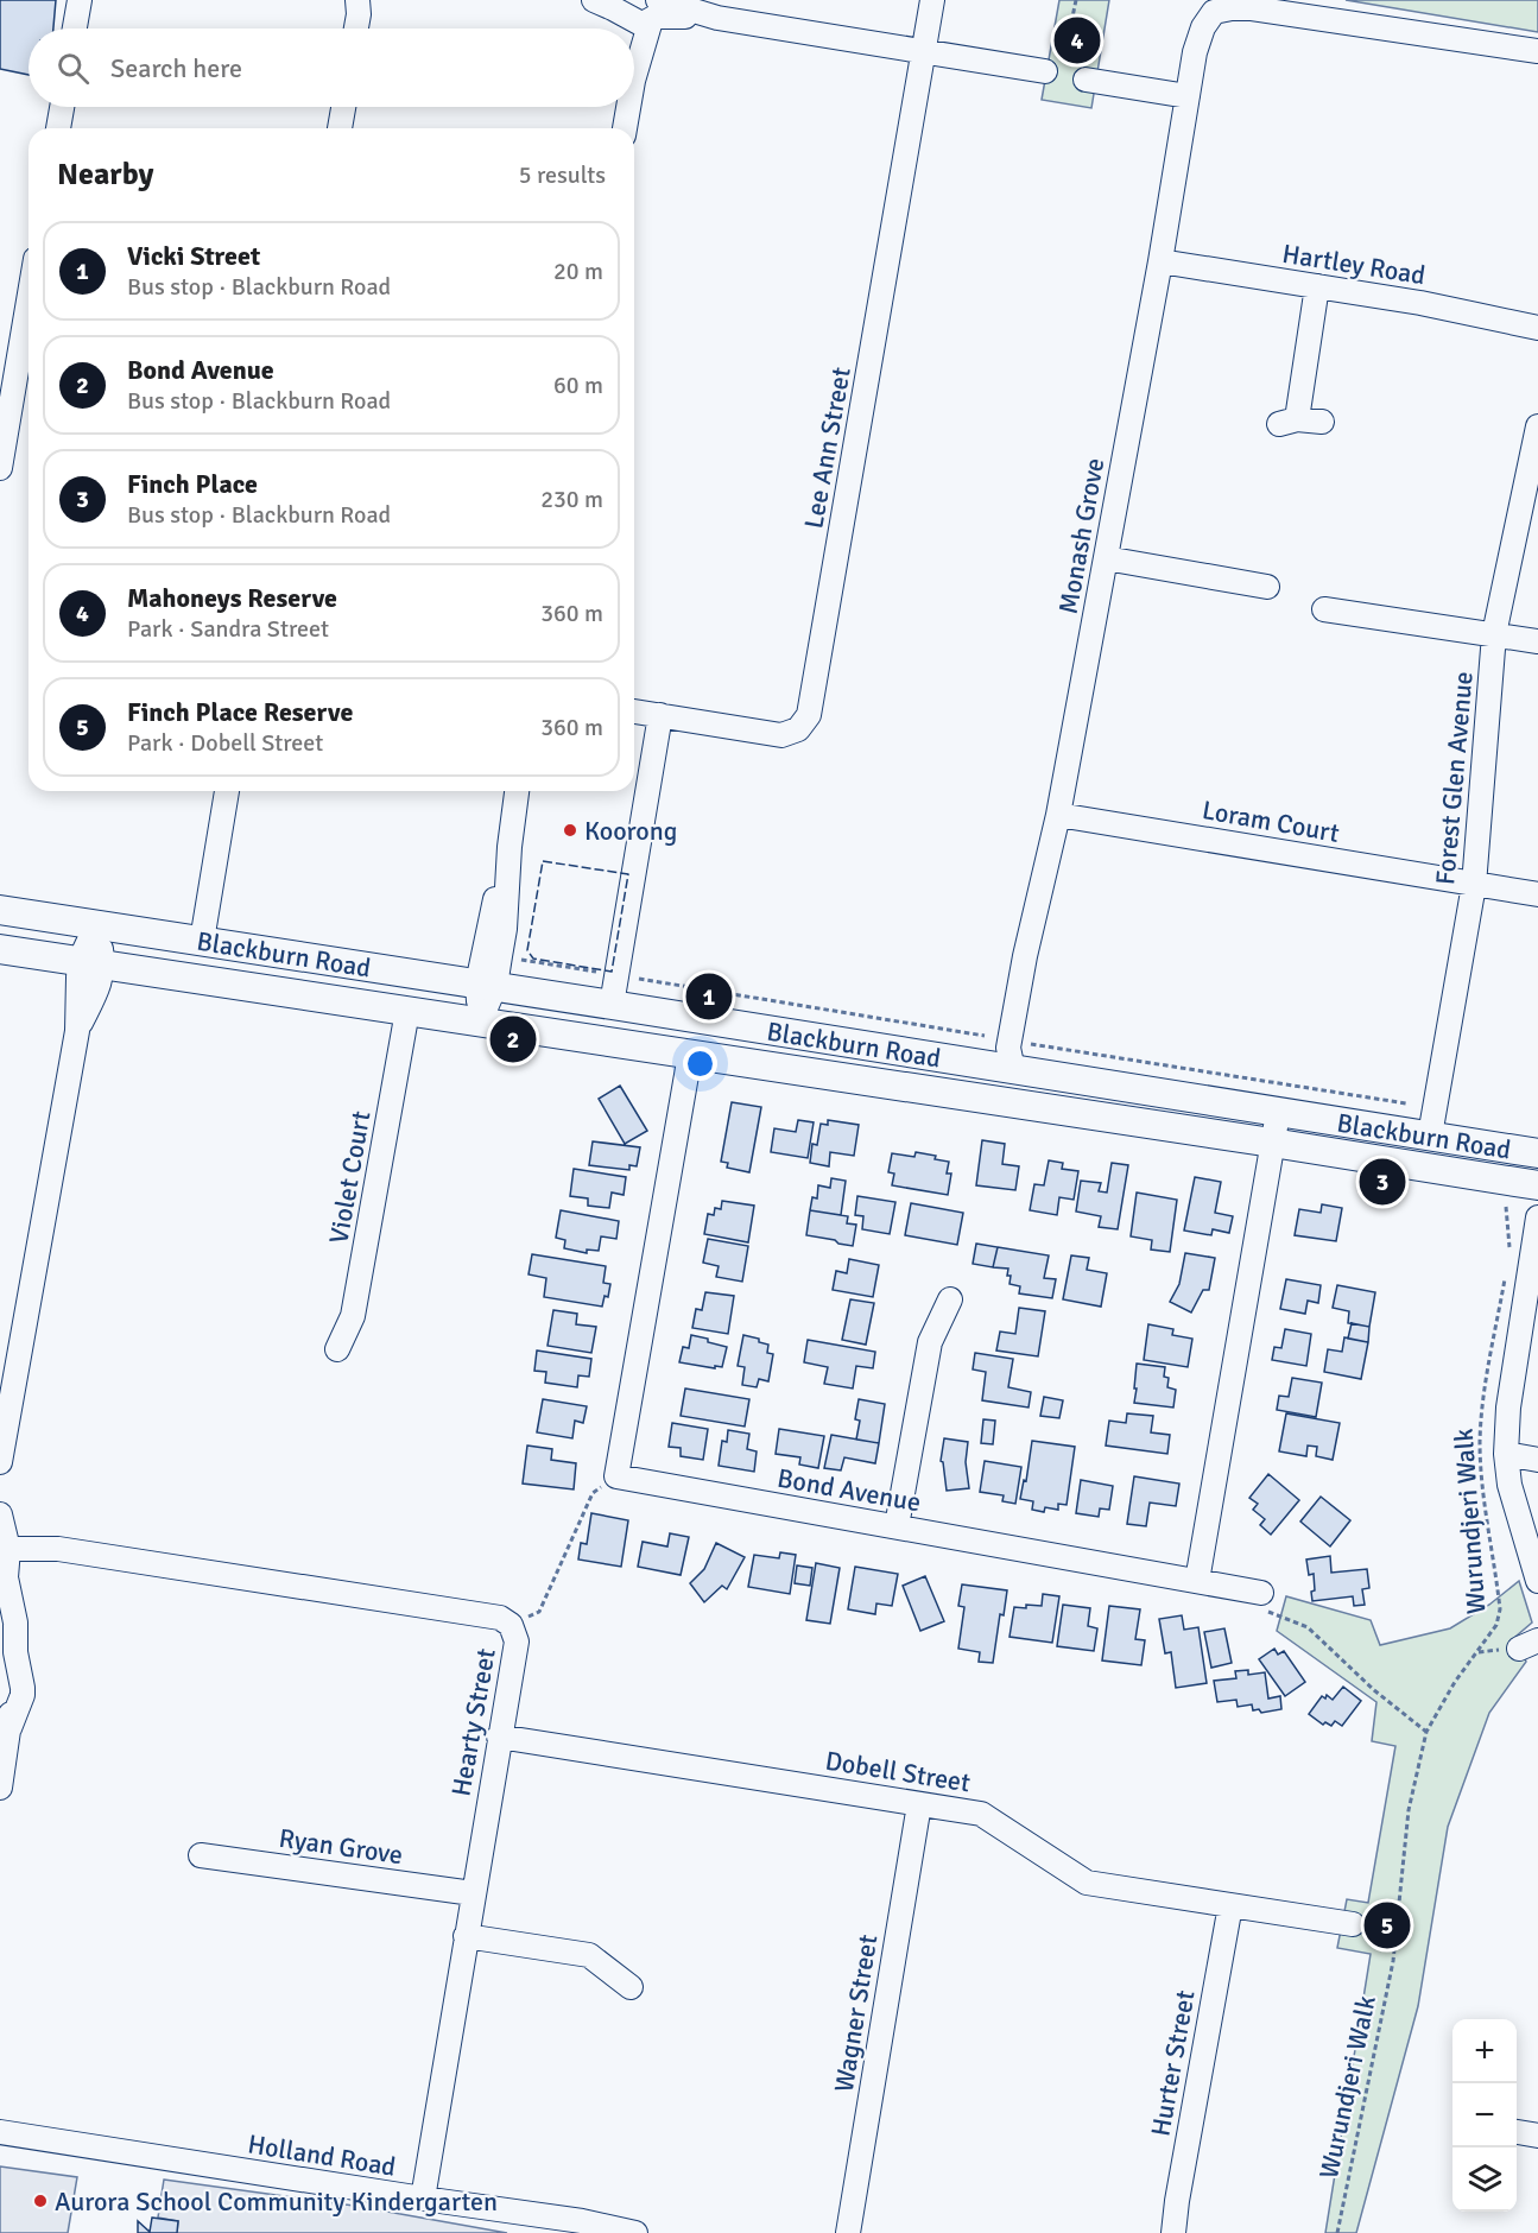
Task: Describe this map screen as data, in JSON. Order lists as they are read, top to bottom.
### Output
{
  "streets": {
    "main road": ["Blackburn Road"],
    "street": [
      "Hartley Road",
      "Lee Ann Street",
      "Monash Grove",
      "Forest Glen Avenue",
      "Loram Court",
      "Violet Court",
      "Bond Avenue",
      "Hearty Street",
      "Dobell Street",
      "Ryan Grove",
      "Wagner Street",
      "Hurter Street",
      "Holland Road"
    ],
    "path": ["Wurundjeri Walk"]
  },
  "crossings": [
    ["Hartley Road", "Monash Grove"],
    ["Monash Grove", "Loram Court"],
    ["Monash Grove", "Blackburn Road"],
    ["Forest Glen Avenue", "Loram Court"],
    ["Forest Glen Avenue", "Blackburn Road"],
    ["Blackburn Road", "Violet Court"],
    ["Hearty Street", "Dobell Street"],
    ["Hearty Street", "Ryan Grove"],
    ["Hearty Street", "Holland Road"],
    ["Dobell Street", "Wagner Street"],
    ["Dobell Street", "Hurter Street"]
  ],
  "places": ["Koorong", "Aurora School Community Kindergarten"],
  "page": {
    "pins": [
      "4",
      "1",
      "2",
      "3",
      "5"
    ],
    "search": "Search here",
    "heading": ["Nearby", "5 results"],
    "list": [
      {
        "mark": "1",
        "name": "Vicki Street",
        "note": "Bus stop · Blackburn Road",
        "value": "20 m"
      },
      {
        "mark": "2",
        "name": "Bond Avenue",
        "note": "Bus stop · Blackburn Road",
        "value": "60 m"
      },
      {
        "mark": "3",
        "name": "Finch Place",
        "note": "Bus stop · Blackburn Road",
        "value": "230 m"
      },
      {
        "mark": "4",
        "name": "Mahoneys Reserve",
        "note": "Park · Sandra Street",
        "value": "360 m"
      },
      {
        "mark": "5",
        "name": "Finch Place Reserve",
        "note": "Park · Dobell Street",
        "value": "360 m"
      }
    ],
    "map_buttons": ["+", "−"]
  }
}
